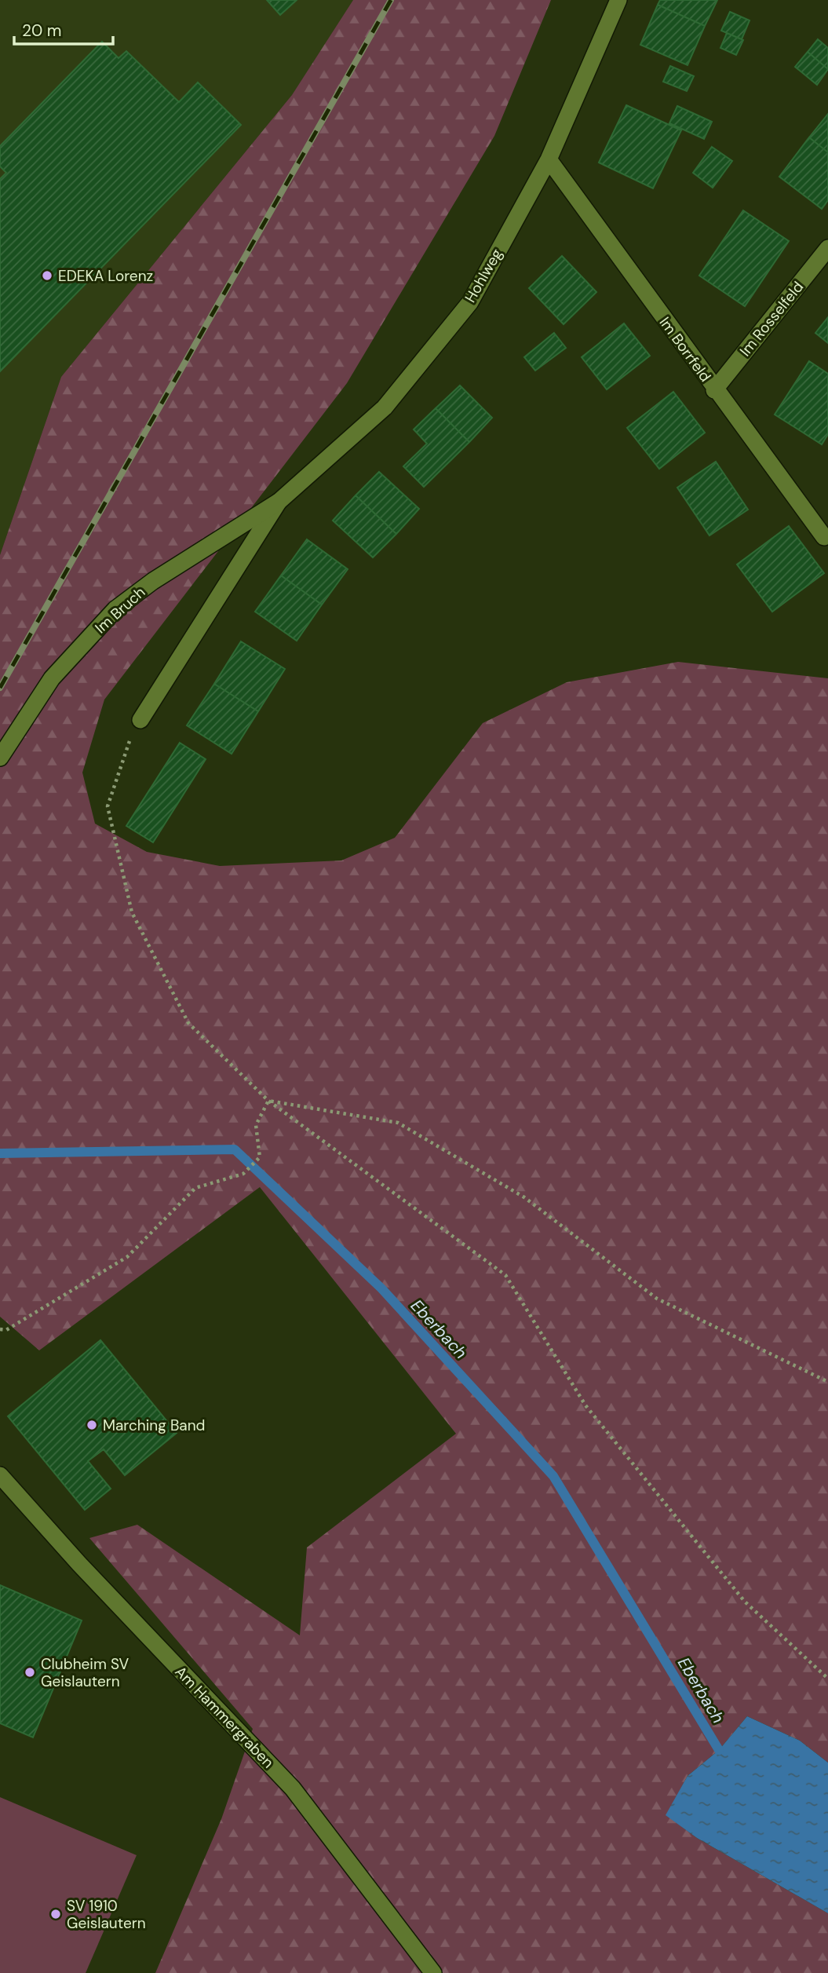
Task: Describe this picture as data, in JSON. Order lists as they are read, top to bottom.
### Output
{
  "streets": {
    "street": [
      "Hohlweg",
      "Im Rosselfeld",
      "Im Borrfeld",
      "Im Bruch",
      "Am Hammergraben"
    ]
  },
  "crossings": [
    ["Hohlweg", "Im Borrfeld"],
    ["Hohlweg", "Im Bruch"],
    ["Im Rosselfeld", "Im Borrfeld"]
  ],
  "water": ["Eberbach"],
  "places": [
    "EDEKA Lorenz",
    "Marching Band",
    "Clubheim SV Geislautern",
    "SV 1910 Geislautern"
  ],
  "scale_bar": "20 m"
}
